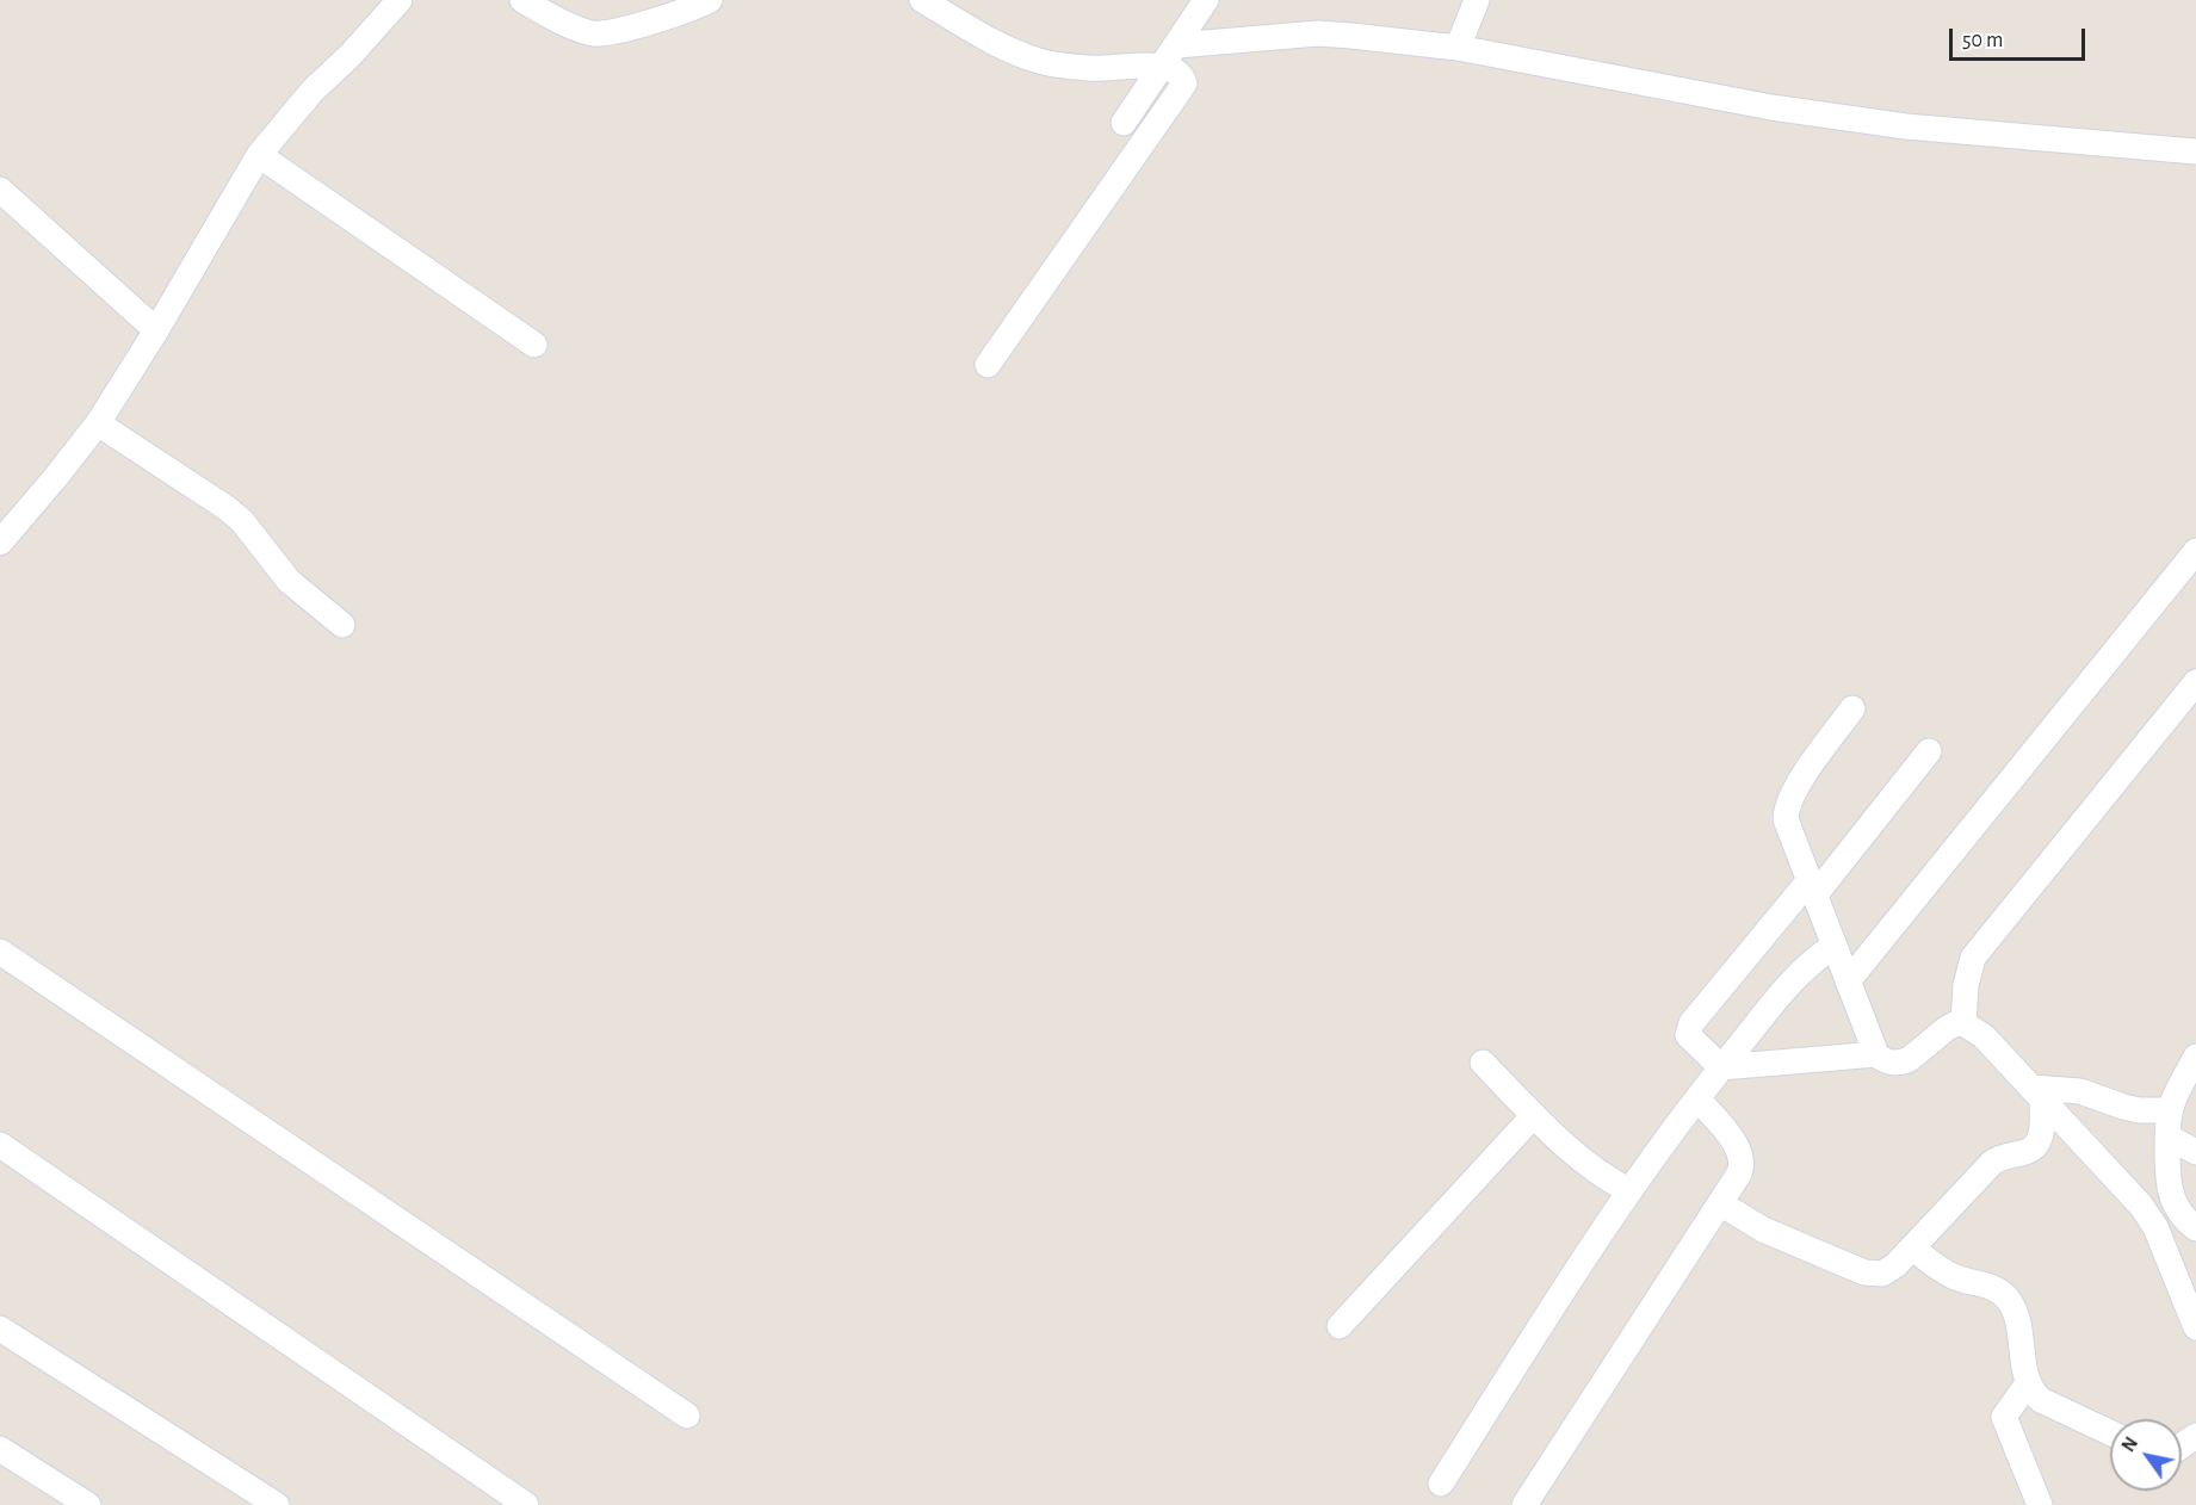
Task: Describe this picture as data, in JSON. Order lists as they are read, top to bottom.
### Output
{
  "scale_bar": "50 m",
  "north": "top left"
}
